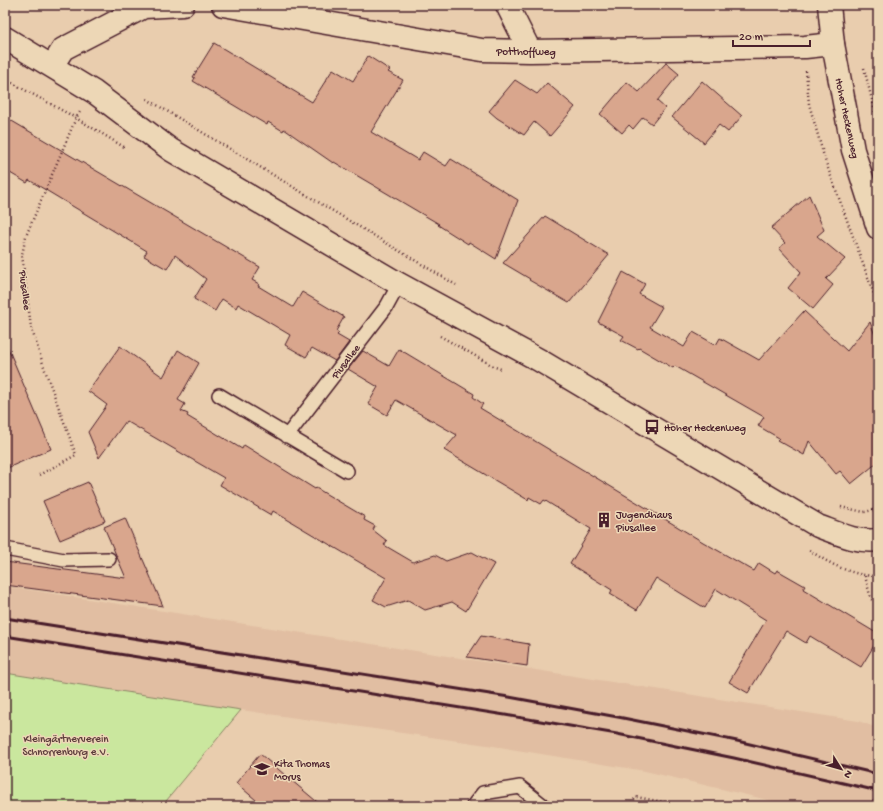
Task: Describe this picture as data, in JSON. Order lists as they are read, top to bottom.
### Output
{
  "streets": {
    "street": ["Potthoffweg", "Hoher Heckenweg"],
    "lane": ["Piusallee"]
  },
  "crossings": [
    ["Potthoffweg", "Hoher Heckenweg"]
  ],
  "parks": ["Kleingärtnerverein Schnorrenburg e.V."],
  "places": {
    "bus stop": ["Hoher Heckenweg"],
    "building": ["Jugendhaus Piusallee"],
    "school or university": ["Kita Thomas Morus"]
  },
  "scale_bar": "20 m",
  "north": "bottom right"
}
